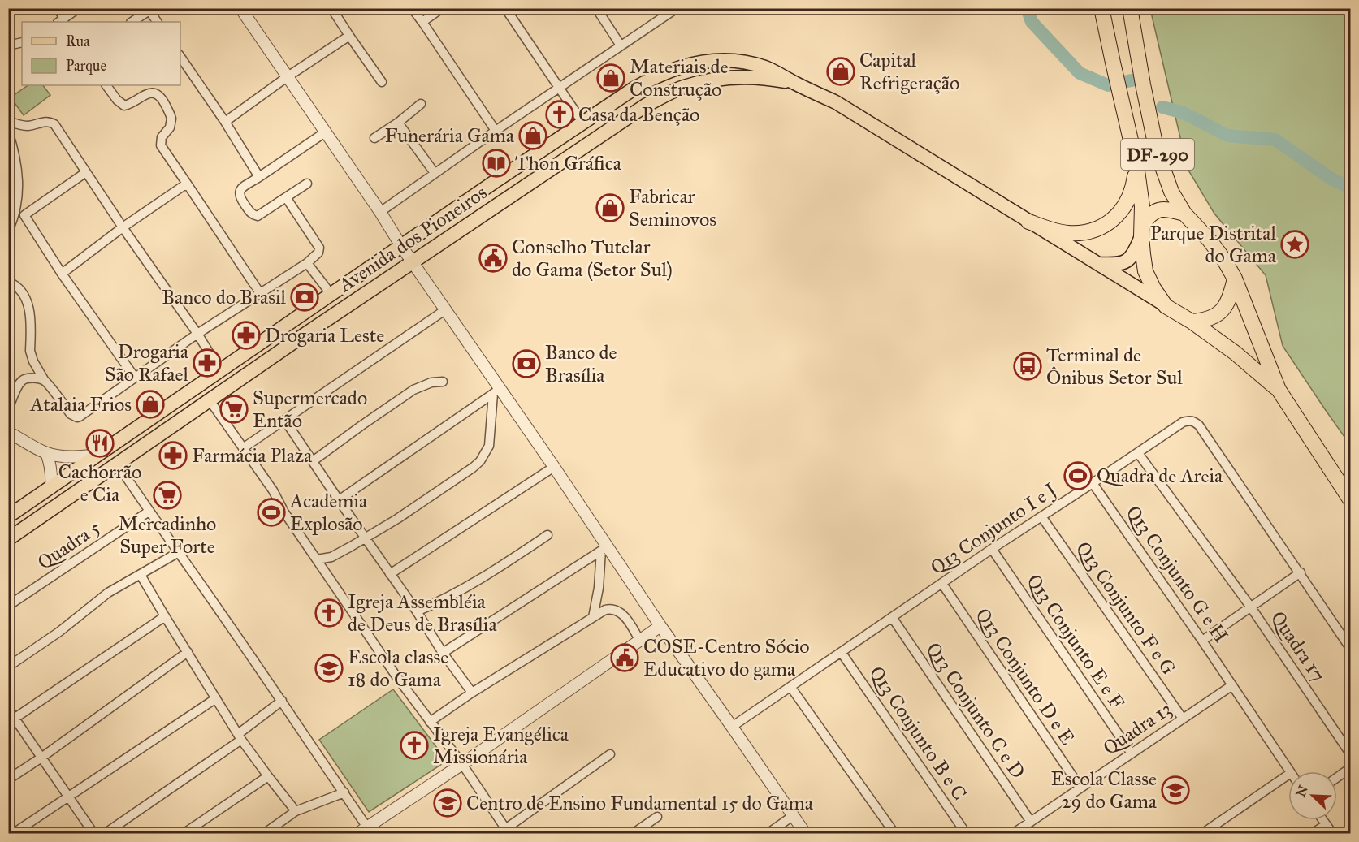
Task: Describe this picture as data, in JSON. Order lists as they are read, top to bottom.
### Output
{
  "streets": {
    "highway": ["DF-290"],
    "main road": ["Avenida dos Pioneiros"],
    "street": [
      "Q13 Conjunto I e J",
      "Quadra 5",
      "Q13 Conjunto G e H",
      "Q13 Conjunto F e G",
      "Q13 Conjunto E e F",
      "Quadra 17",
      "Q13 Conjunto D e E",
      "Q13 Conjunto C e D",
      "Quadra 13",
      "Q13 Conjunto B e C"
    ]
  },
  "crossings": [
    ["Q13 Conjunto I e J", "Q13 Conjunto G e H"],
    ["Q13 Conjunto I e J", "Q13 Conjunto F e G"],
    ["Q13 Conjunto I e J", "Q13 Conjunto E e F"],
    ["Q13 Conjunto I e J", "Quadra 17"],
    ["Q13 Conjunto I e J", "Q13 Conjunto D e E"],
    ["Q13 Conjunto I e J", "Q13 Conjunto C e D"],
    ["Q13 Conjunto I e J", "Q13 Conjunto B e C"],
    ["Q13 Conjunto G e H", "Quadra 13"],
    ["Q13 Conjunto F e G", "Quadra 13"],
    ["Q13 Conjunto E e F", "Quadra 13"],
    ["Q13 Conjunto D e E", "Quadra 13"],
    ["Q13 Conjunto C e D", "Quadra 13"]
  ],
  "places": {
    "shop": [
      "Capital Refrigeração",
      "Materiais de Construção",
      "Funerária Gama",
      "Fabricar Seminovos",
      "Atalaia Frios"
    ],
    "church": ["Casa da Benção", "Igreja Assembléia de Deus de Brasília", "Igreja Evangélica Missionária"],
    "library": ["Thon Gráfica"],
    "place": ["Parque Distrital do Gama"],
    "public building": ["Conselho Tutelar do Gama (Setor Sul)", "COSE-Centro Sócio Educativo do gama"],
    "bank": ["Banco do Brasil", "Banco de Brasília"],
    "pharmacy": ["Drogaria Leste", "Drogaria São Rafael", "Farmácia Plaza"],
    "bus stop": ["Terminal de Ônibus Setor Sul"],
    "supermarket": ["Supermercado Então", "Mercadinho Super Forte"],
    "restaurant": ["Cachorrão e Cia"],
    "sports": ["Quadra de Areia", "Academia Explosão"],
    "school or university": ["Escola classe 18 do Gama", "Escola Classe 29 do Gama", "Centro de Ensino Fundamental 15 do Gama"]
  },
  "legend": ["Rua", "Parque"],
  "north": "top left"
}
